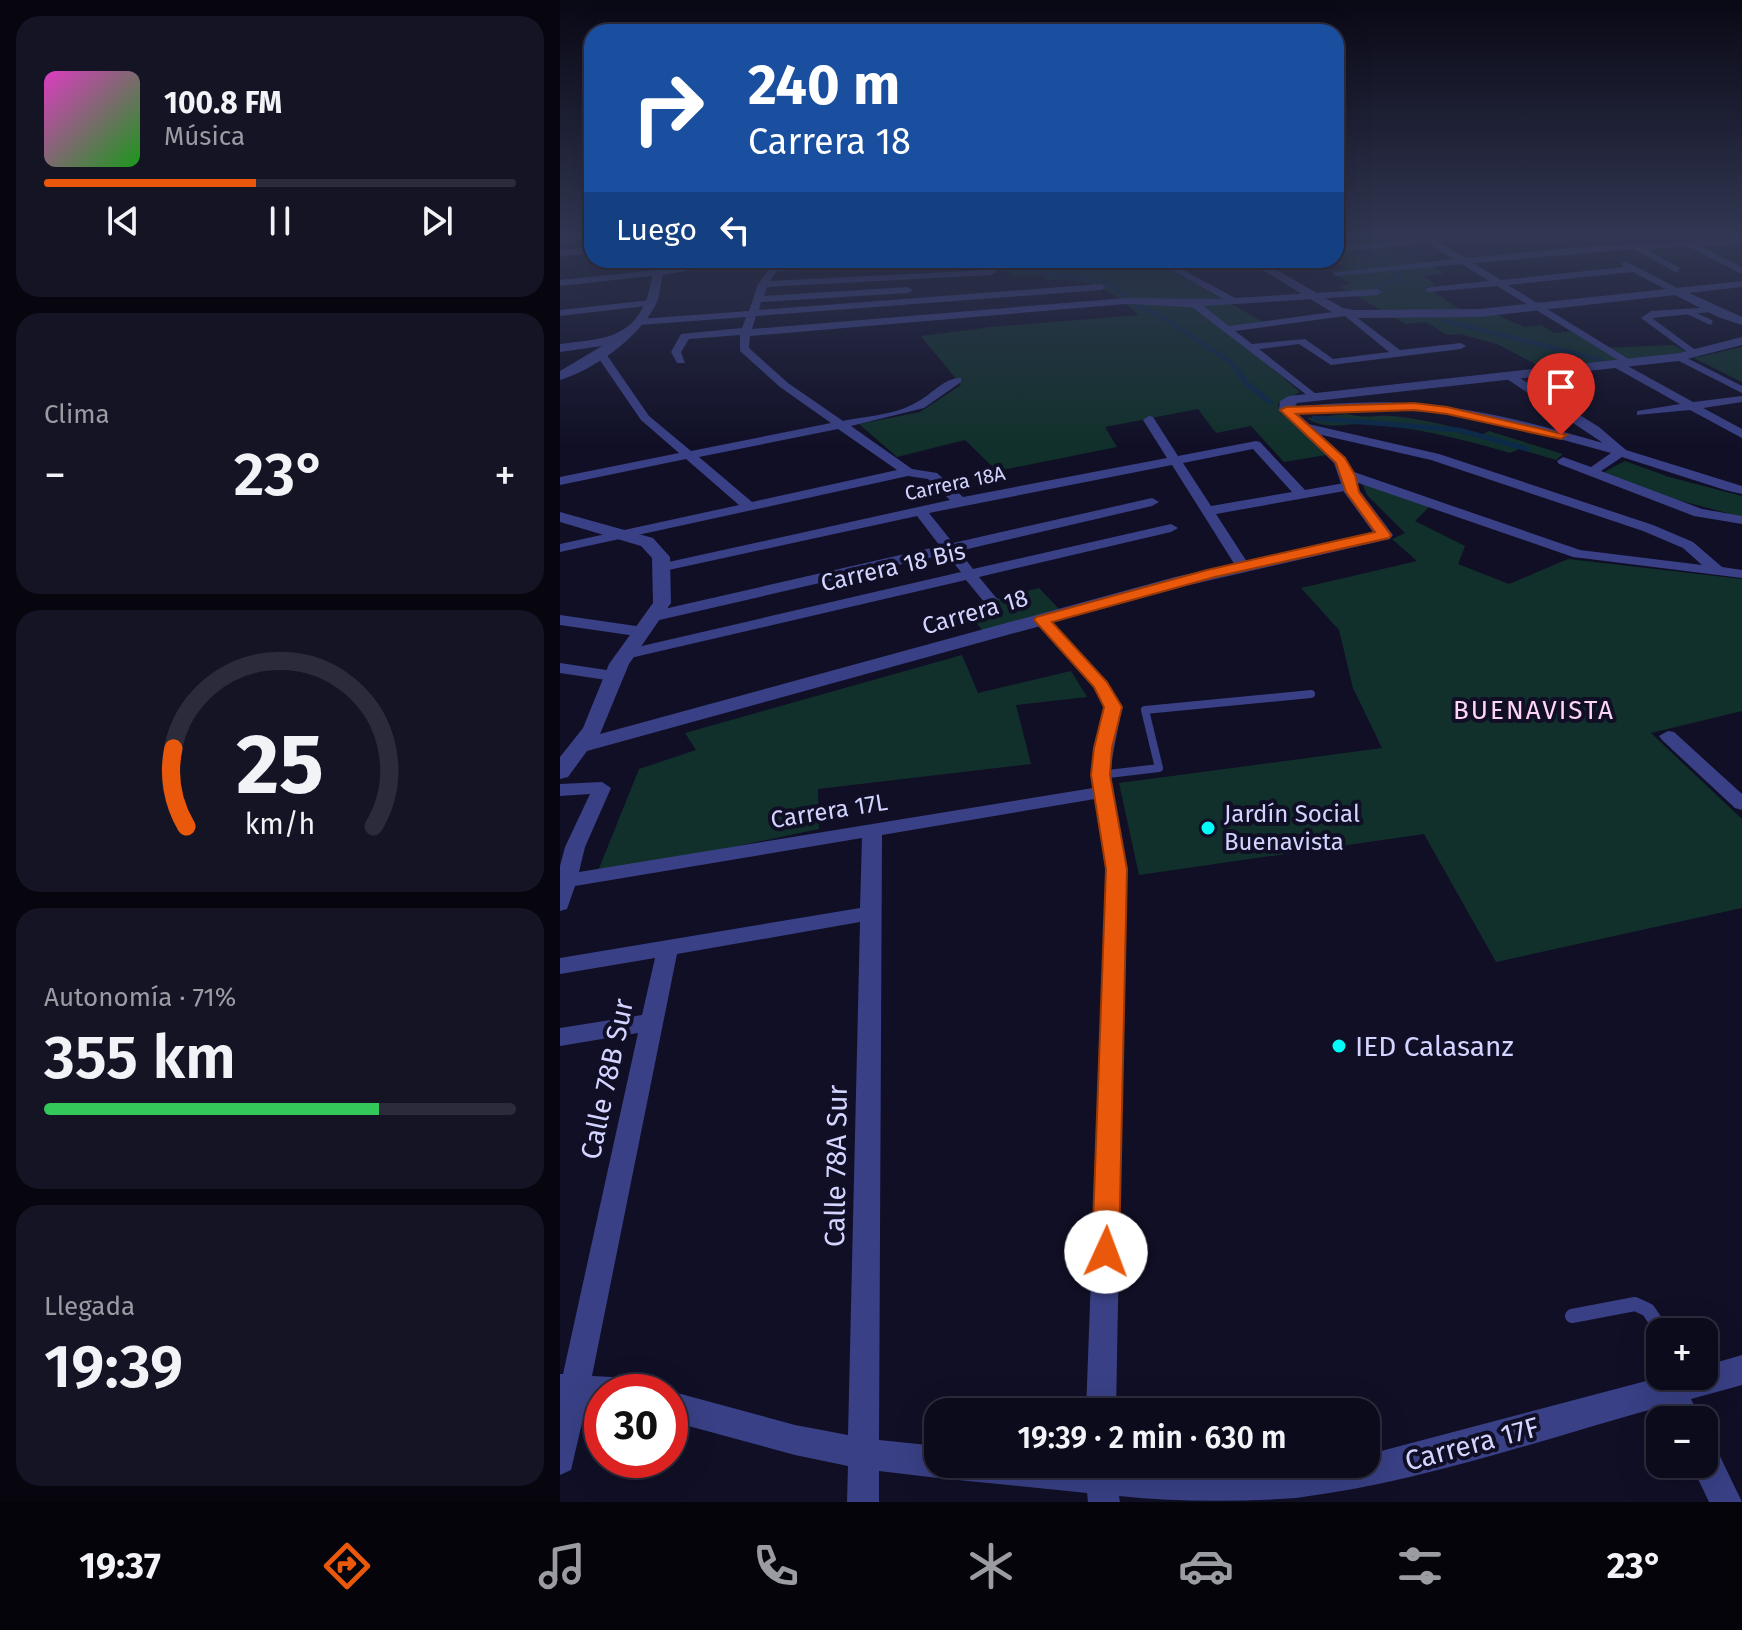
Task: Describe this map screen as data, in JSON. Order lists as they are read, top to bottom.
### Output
{
  "streets": {
    "street": [
      "Carrera 18A",
      "Carrera 18 Bis",
      "Carrera 18",
      "Carrera 17L",
      "Calle 78B Sur",
      "Calle 78A Sur",
      "Carrera 17F"
    ]
  },
  "crossings": [
    ["Carrera 17L", "Calle 78A Sur"]
  ],
  "districts": ["BUENAVISTA"],
  "places": ["Jardín Social Buenavista", "IED Calasanz"],
  "page": {
    "turn": ["240 m", "Carrera 18"],
    "song": ["100.8 FM", "Música"],
    "then": "Luego",
    "tile": [
      "Clima",
      ["Autonomía · 71%", "355 km"],
      ["Llegada", "19:39"]
    ],
    "heat": ["−", "23°", "+"],
    "map_buttons": ["+", "−"],
    "limit": "30",
    "trip": "19:39 · 2 min · 630 m",
    "tabs": ["19:37", "23°"],
    "gauge": ["25", "km/h"]
  }
}
